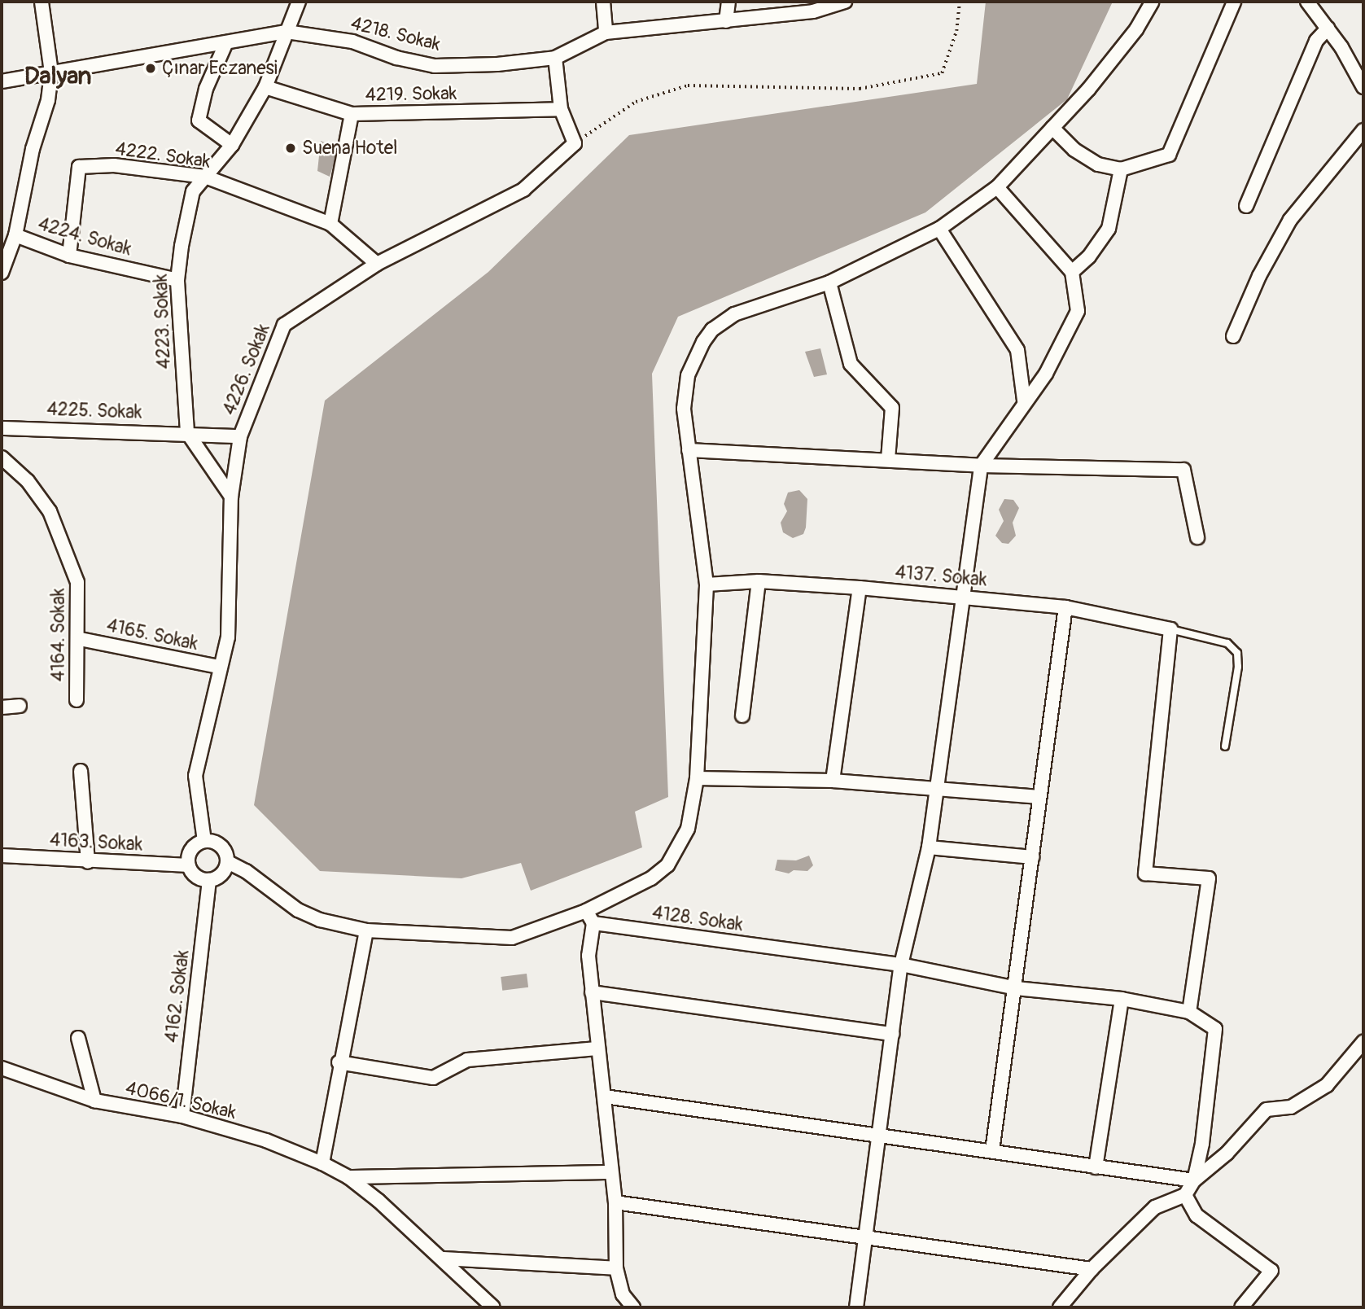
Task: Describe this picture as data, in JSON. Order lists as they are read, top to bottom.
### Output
{
  "streets": {
    "street": [
      "4218. Sokak",
      "4219. Sokak",
      "4222. Sokak",
      "4224. Sokak",
      "4223. Sokak",
      "4226. Sokak",
      "4225. Sokak",
      "4137. Sokak",
      "4164. Sokak",
      "4165. Sokak",
      "4163. Sokak",
      "4128. Sokak",
      "4162. Sokak",
      "4066/1. Sokak"
    ]
  },
  "crossings": [
    ["4218. Sokak", "4223. Sokak"],
    ["4219. Sokak", "4223. Sokak"],
    ["4222. Sokak", "4224. Sokak"],
    ["4222. Sokak", "4223. Sokak"],
    ["4222. Sokak", "4226. Sokak"],
    ["4224. Sokak", "4223. Sokak"],
    ["4223. Sokak", "4225. Sokak"],
    ["4226. Sokak", "4225. Sokak"],
    ["4226. Sokak", "4165. Sokak"],
    ["4164. Sokak", "4165. Sokak"],
    ["4163. Sokak", "4162. Sokak"],
    ["4162. Sokak", "4066/1. Sokak"]
  ],
  "districts": ["Dalyan"],
  "places": ["Çınar Eczanesi", "Suena Hotel"]
}
